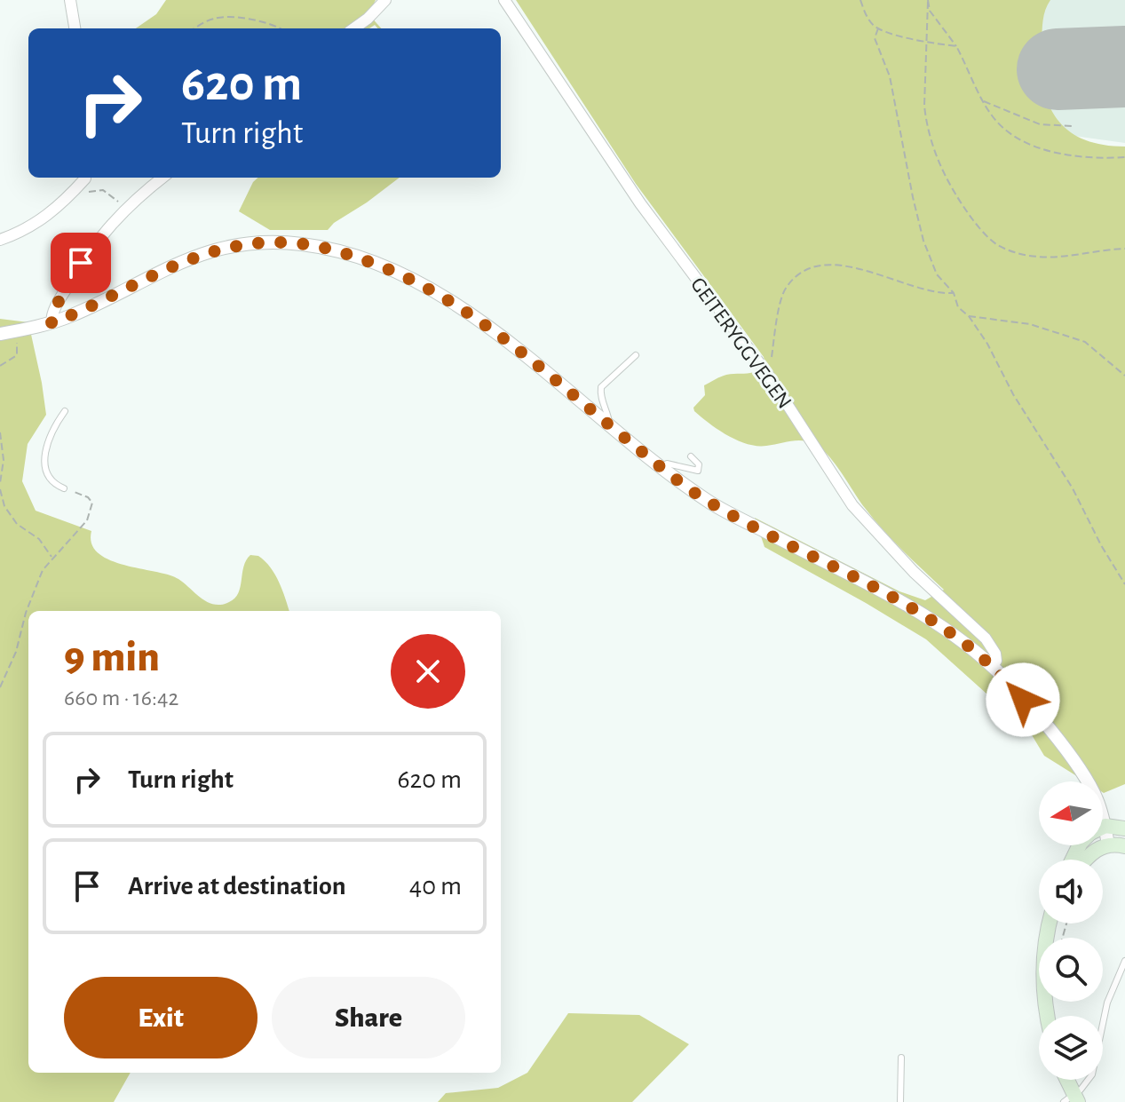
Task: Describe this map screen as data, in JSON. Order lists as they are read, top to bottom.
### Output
{
  "streets": {
    "street": ["GEITERYGGVEGEN"]
  },
  "north": "left",
  "page": {
    "turn": ["620 m", "Turn right"],
    "heading": ["9 min", "660 m · 16:42"],
    "list": [
      {
        "name": "Turn right",
        "value": "620 m"
      },
      {
        "name": "Arrive at destination",
        "value": "40 m"
      }
    ],
    "buttons": ["Exit", "Share"]
  }
}
